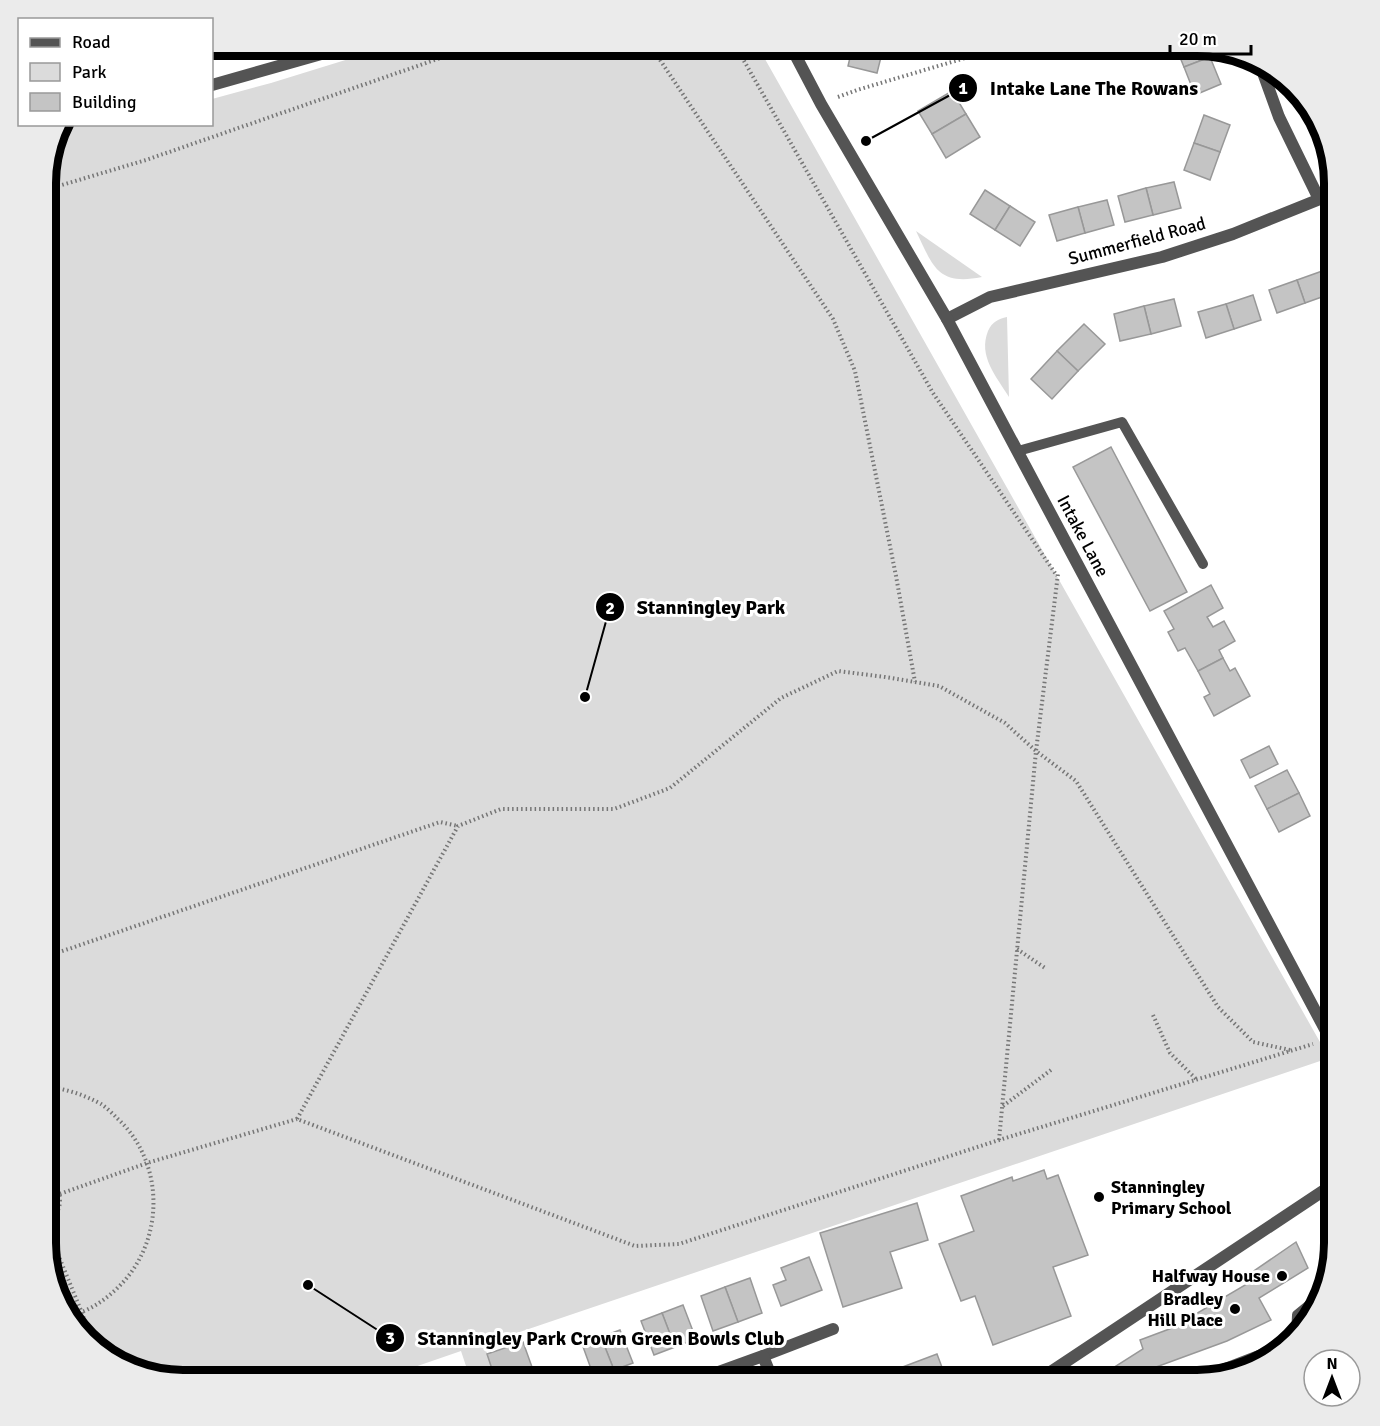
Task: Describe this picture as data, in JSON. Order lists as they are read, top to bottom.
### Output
{
  "streets": {
    "street": ["Summerfield Road", "Intake Lane"]
  },
  "crossings": [
    ["Summerfield Road", "Intake Lane"]
  ],
  "places": [
    "Intake Lane The Rowans",
    "Stanningley Park",
    "Stanningley Primary School",
    "Halfway House",
    "Stanningley Park Crown Green Bowls Club",
    "Bradley Hill Place"
  ],
  "legend": ["Road", "Park", "Building"],
  "scale_bar": "20 m",
  "north": "top"
}
